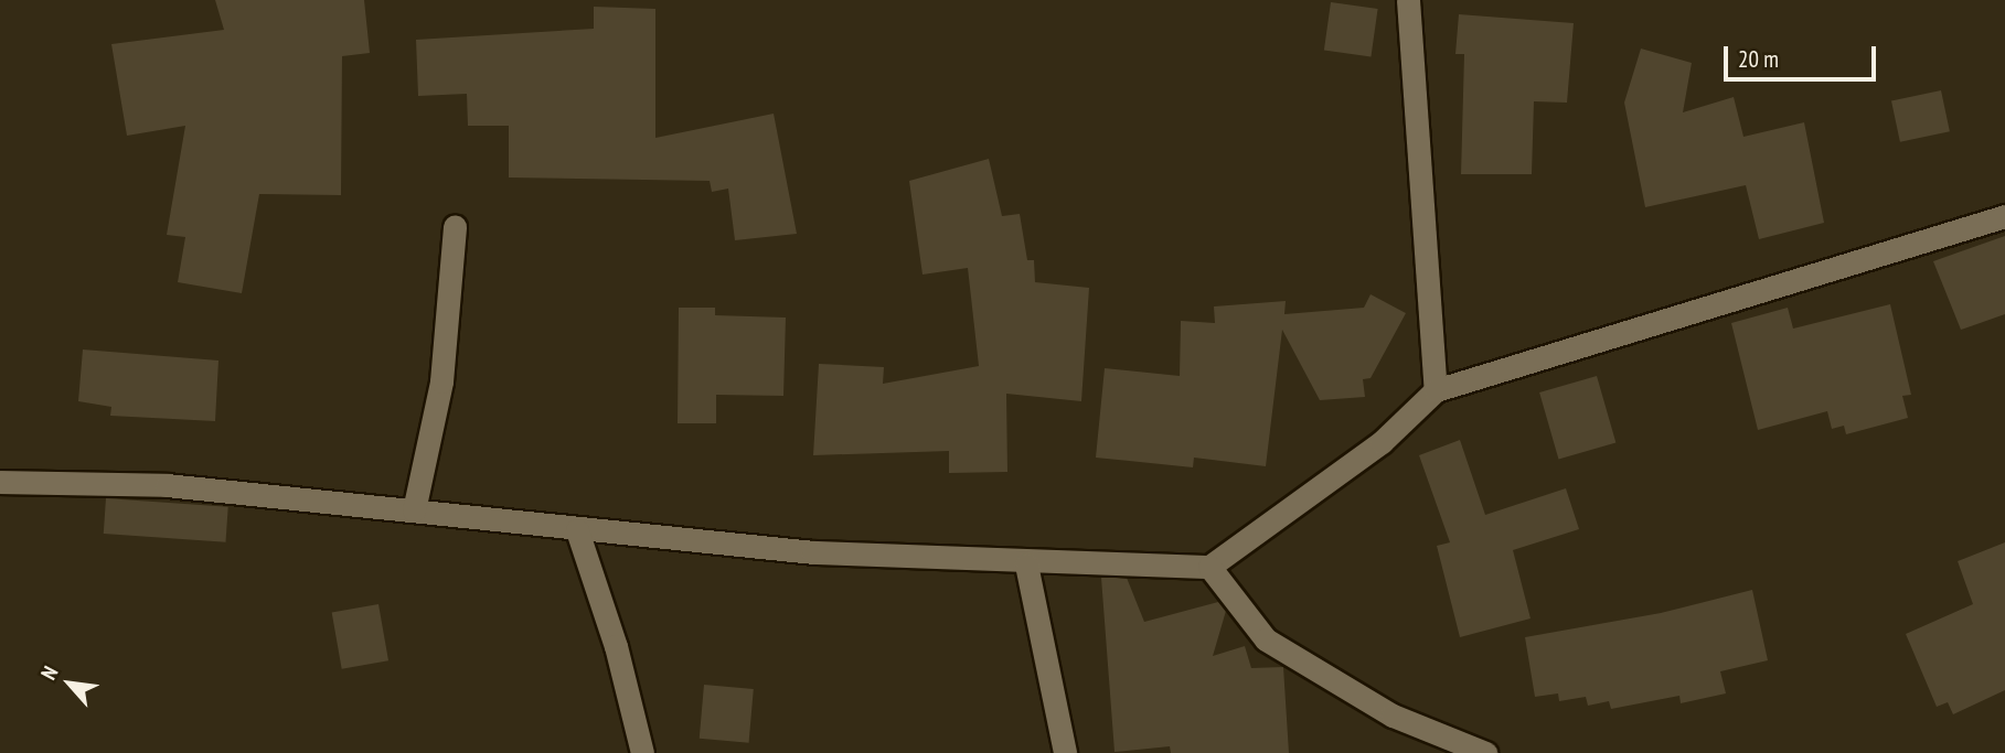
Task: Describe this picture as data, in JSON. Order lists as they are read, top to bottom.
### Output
{
  "scale_bar": "20 m",
  "north": "top left"
}
